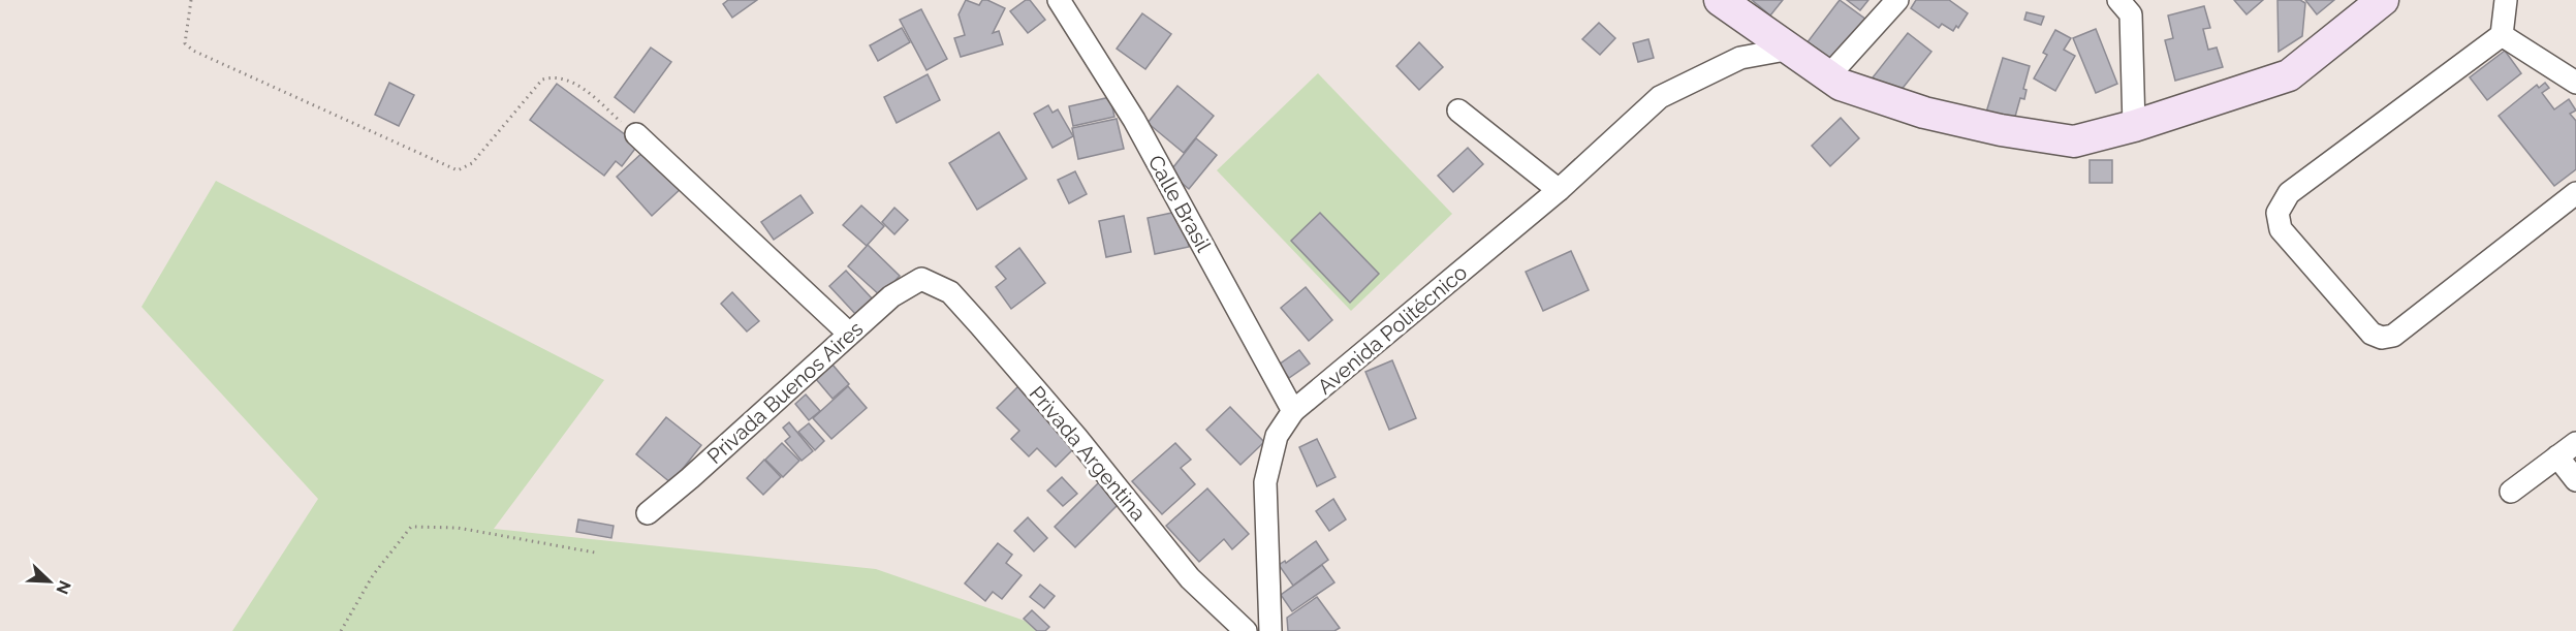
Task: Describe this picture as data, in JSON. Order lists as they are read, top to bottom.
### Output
{
  "streets": {
    "street": [
      "Calle Brasil",
      "Avenida Politécnico",
      "Privada Buenos Aires",
      "Privada Argentina"
    ]
  },
  "crossings": [
    ["Calle Brasil", "Avenida Politécnico"],
    ["Privada Buenos Aires", "Privada Argentina"]
  ],
  "north": "bottom right"
}
